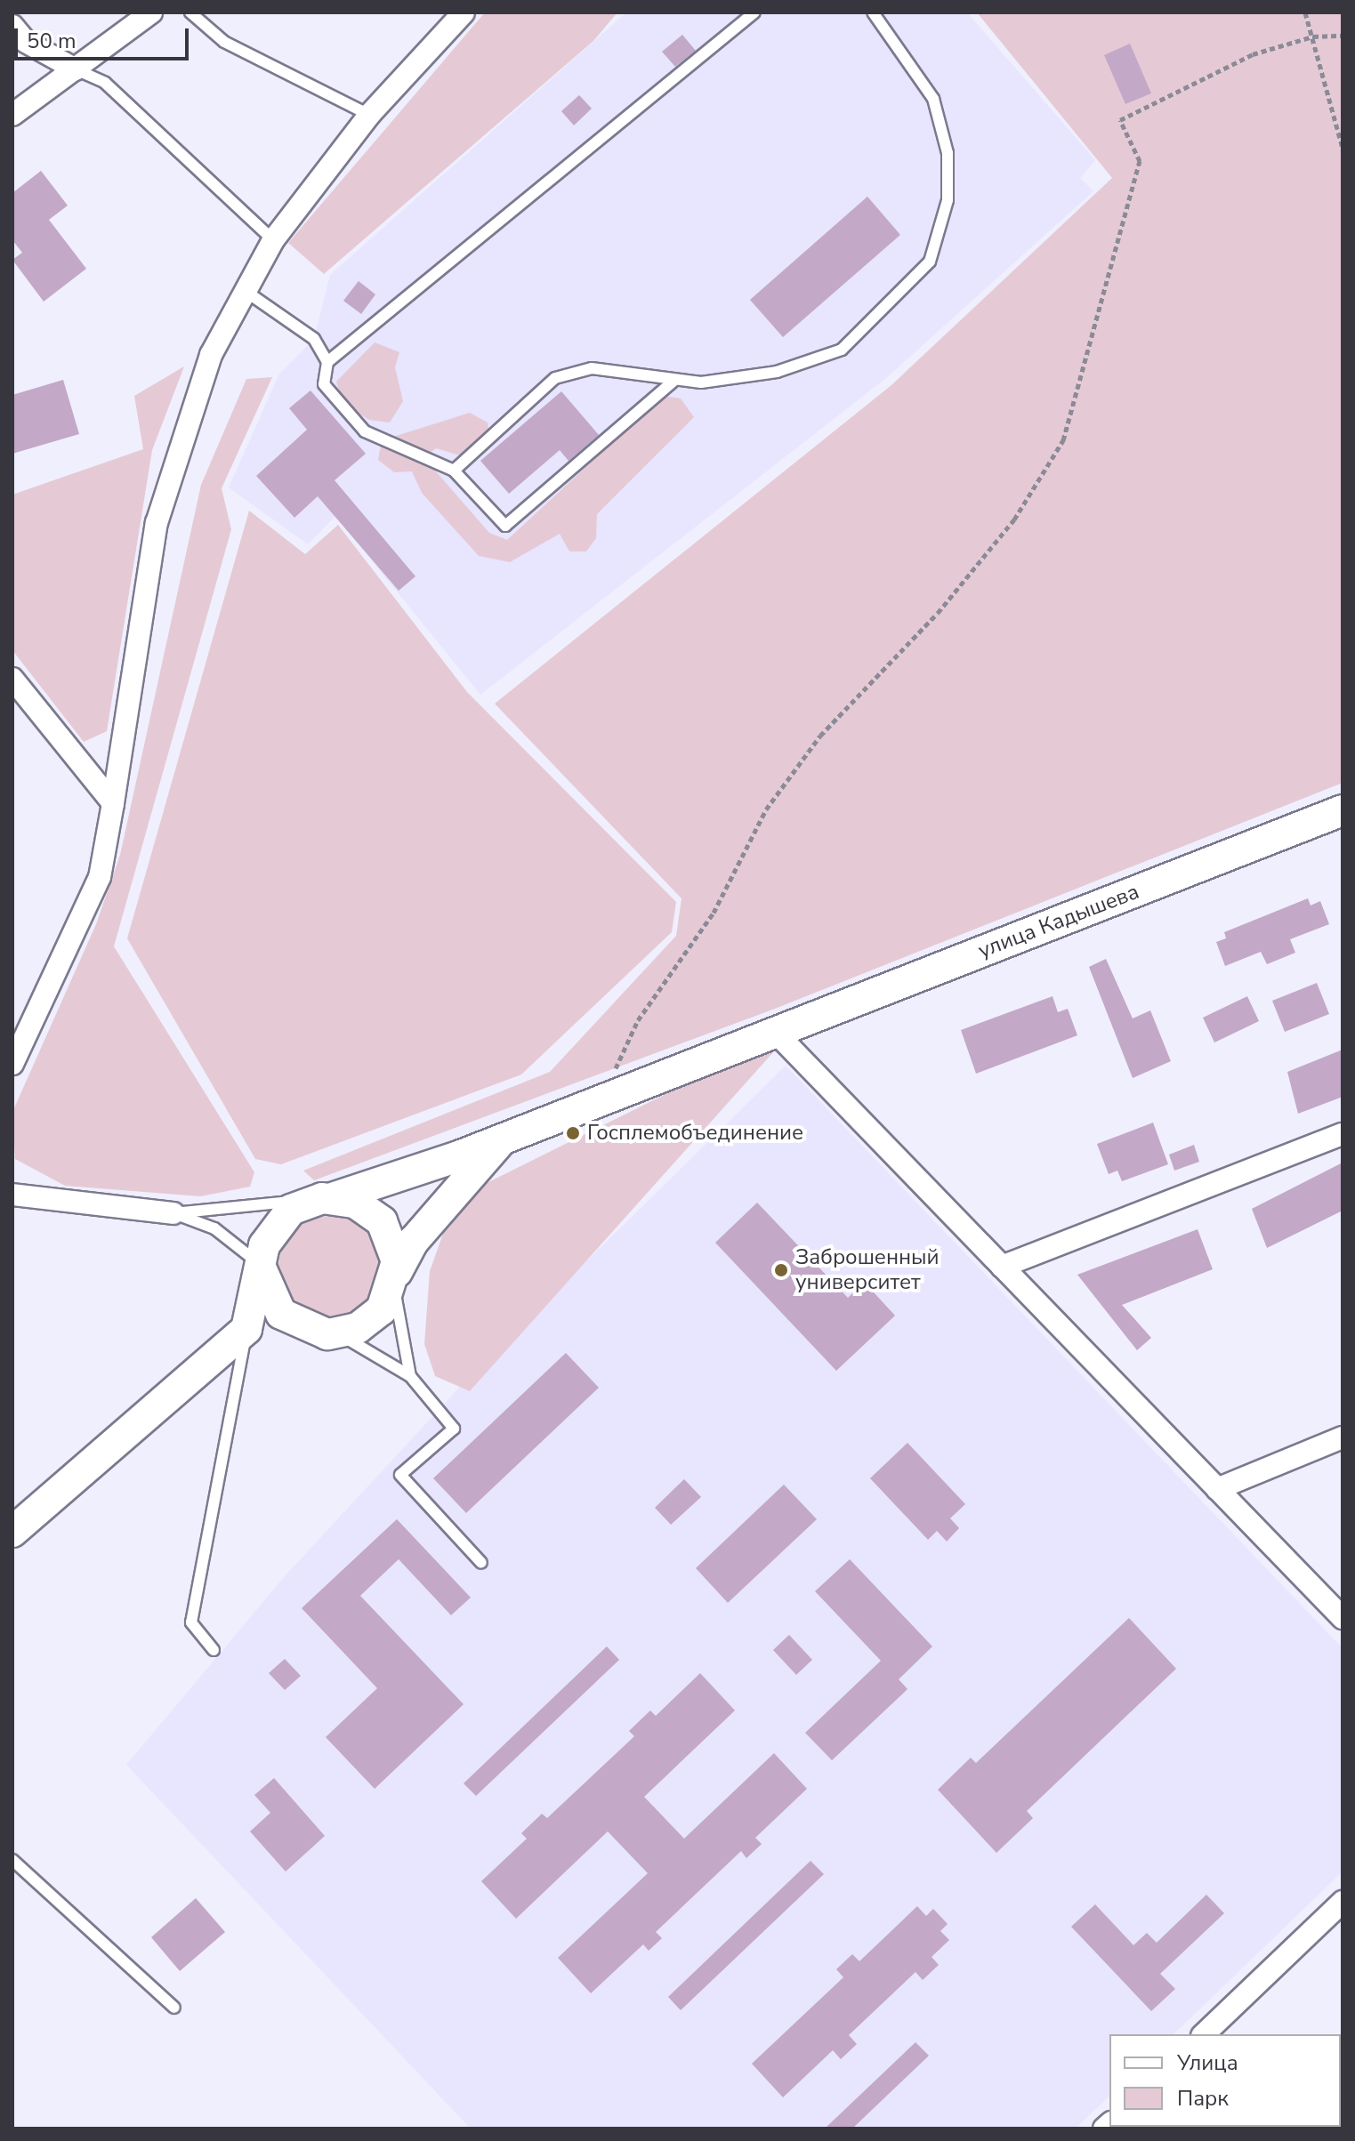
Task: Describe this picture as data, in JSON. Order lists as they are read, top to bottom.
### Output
{
  "streets": {
    "street": ["улица Кадышева"]
  },
  "places": ["Госплемобъединение", "Заброшенный университет"],
  "legend": ["Улица", "Парк"],
  "scale_bar": "50 m"
}
